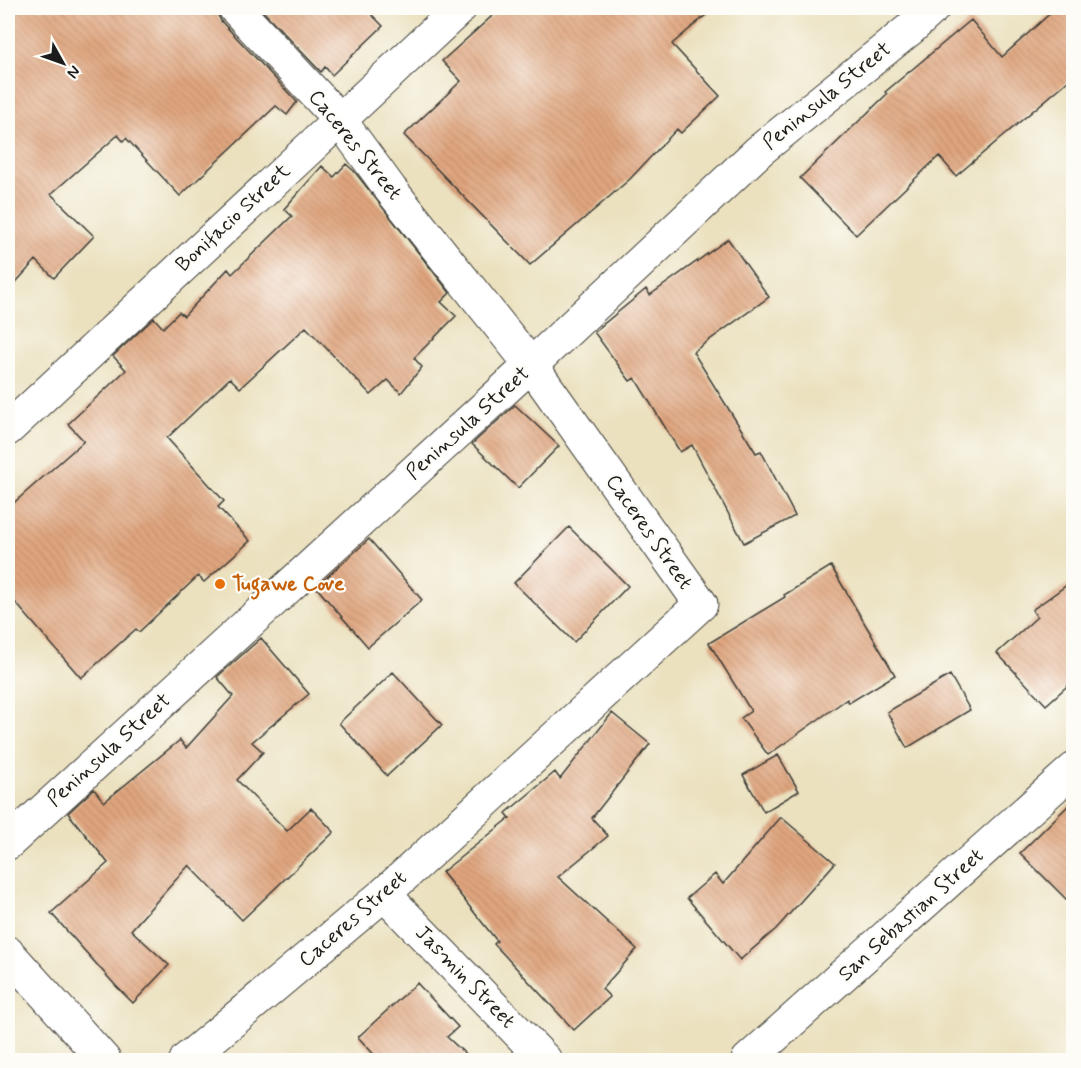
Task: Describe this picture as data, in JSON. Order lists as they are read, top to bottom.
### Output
{
  "streets": {
    "street": [
      "Peninsula Street",
      "Caceres Street",
      "Bonifacio Street",
      "San Sebastian Street",
      "Jasmin Street"
    ]
  },
  "crossings": [
    ["Peninsula Street", "Caceres Street"],
    ["Caceres Street", "Bonifacio Street"],
    ["Caceres Street", "Jasmin Street"]
  ],
  "places": ["Tugawe Cove"],
  "north": "bottom right"
}
